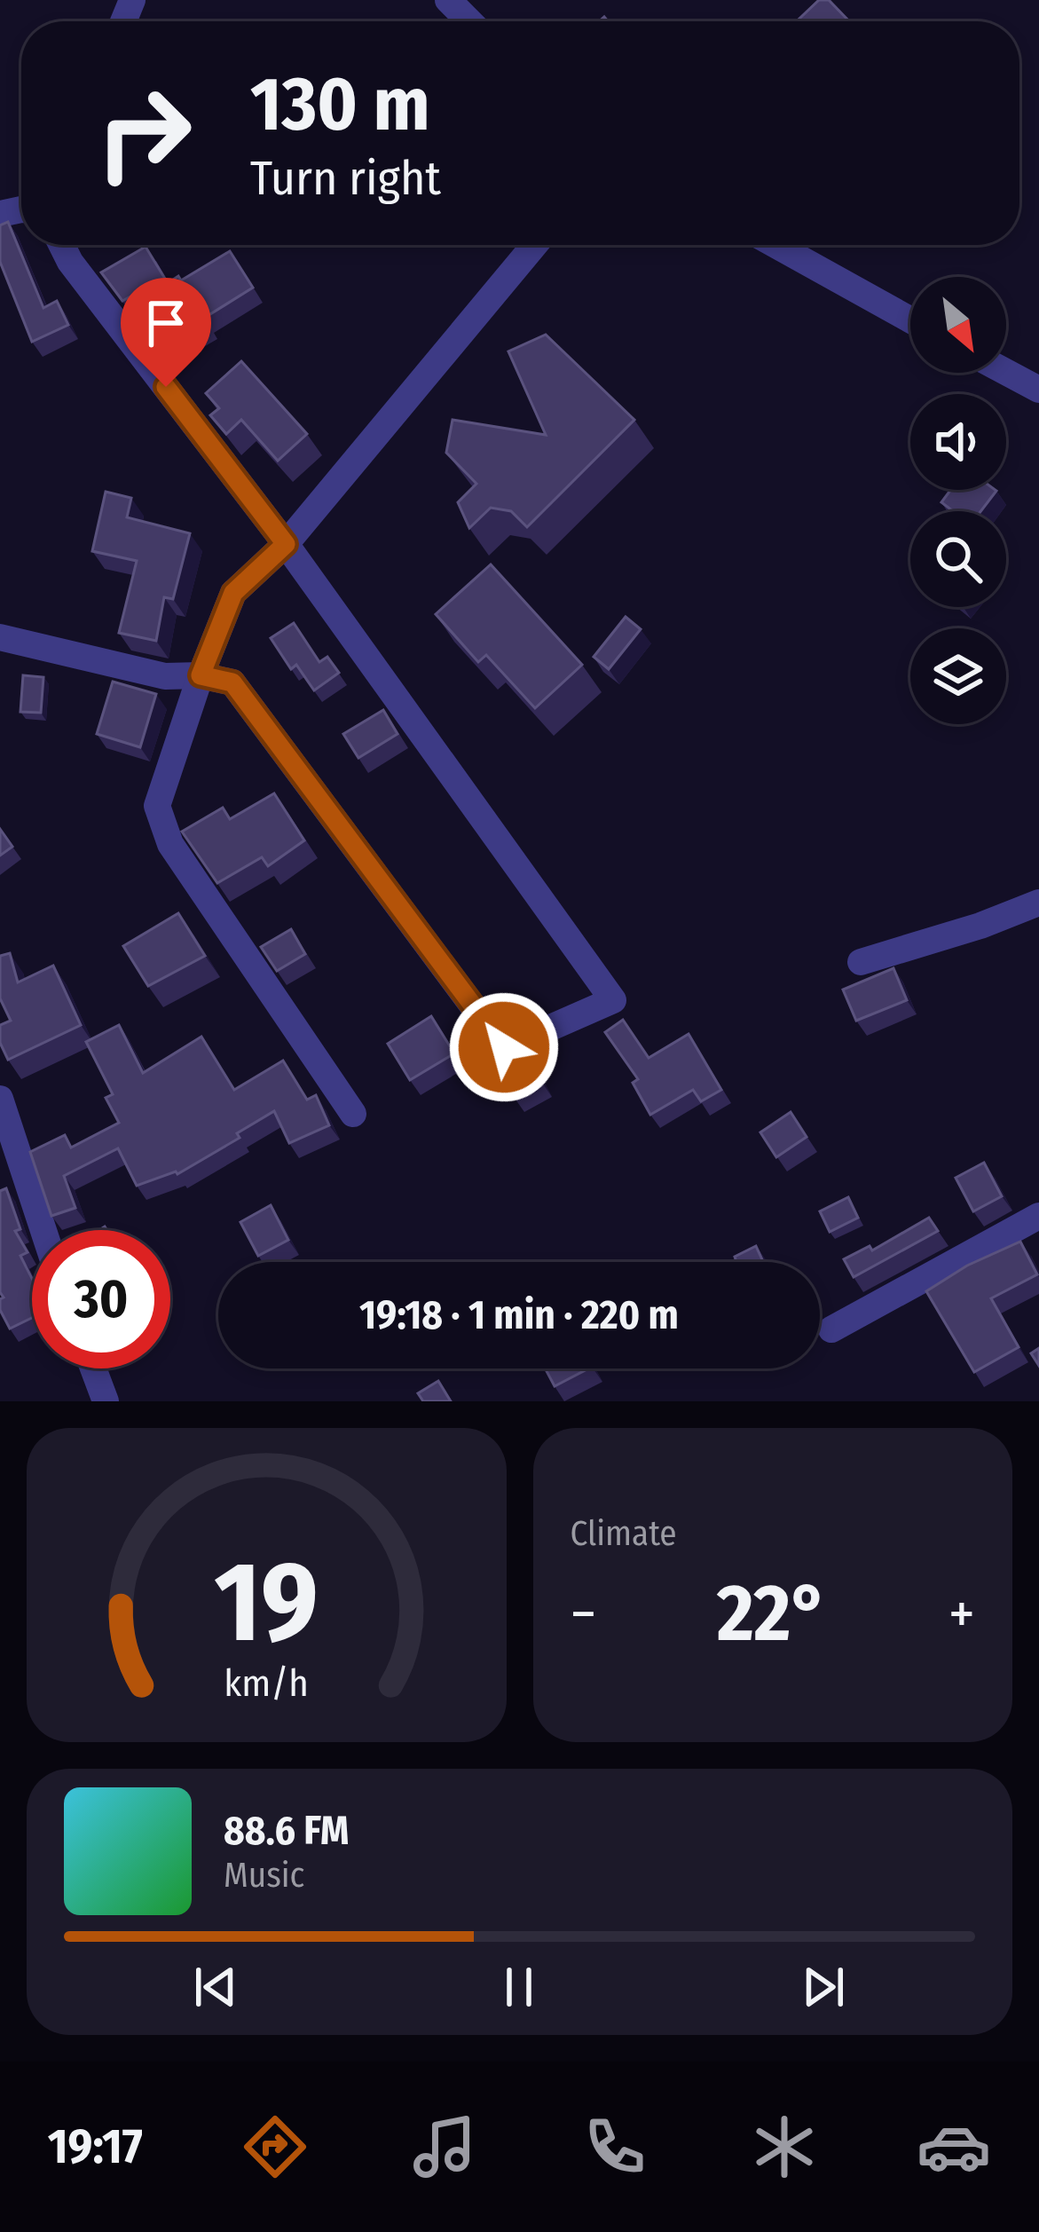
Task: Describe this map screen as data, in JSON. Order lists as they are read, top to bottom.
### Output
{
  "north": "bottom right",
  "page": {
    "turn": ["130 m", "Turn right"],
    "limit": "30",
    "trip": "19:18 · 1 min · 220 m",
    "tile": "Climate",
    "heat": ["−", "22°", "+"],
    "song": ["88.6 FM", "Music"],
    "tabs": "19:17",
    "gauge": ["19", "km/h"]
  }
}
